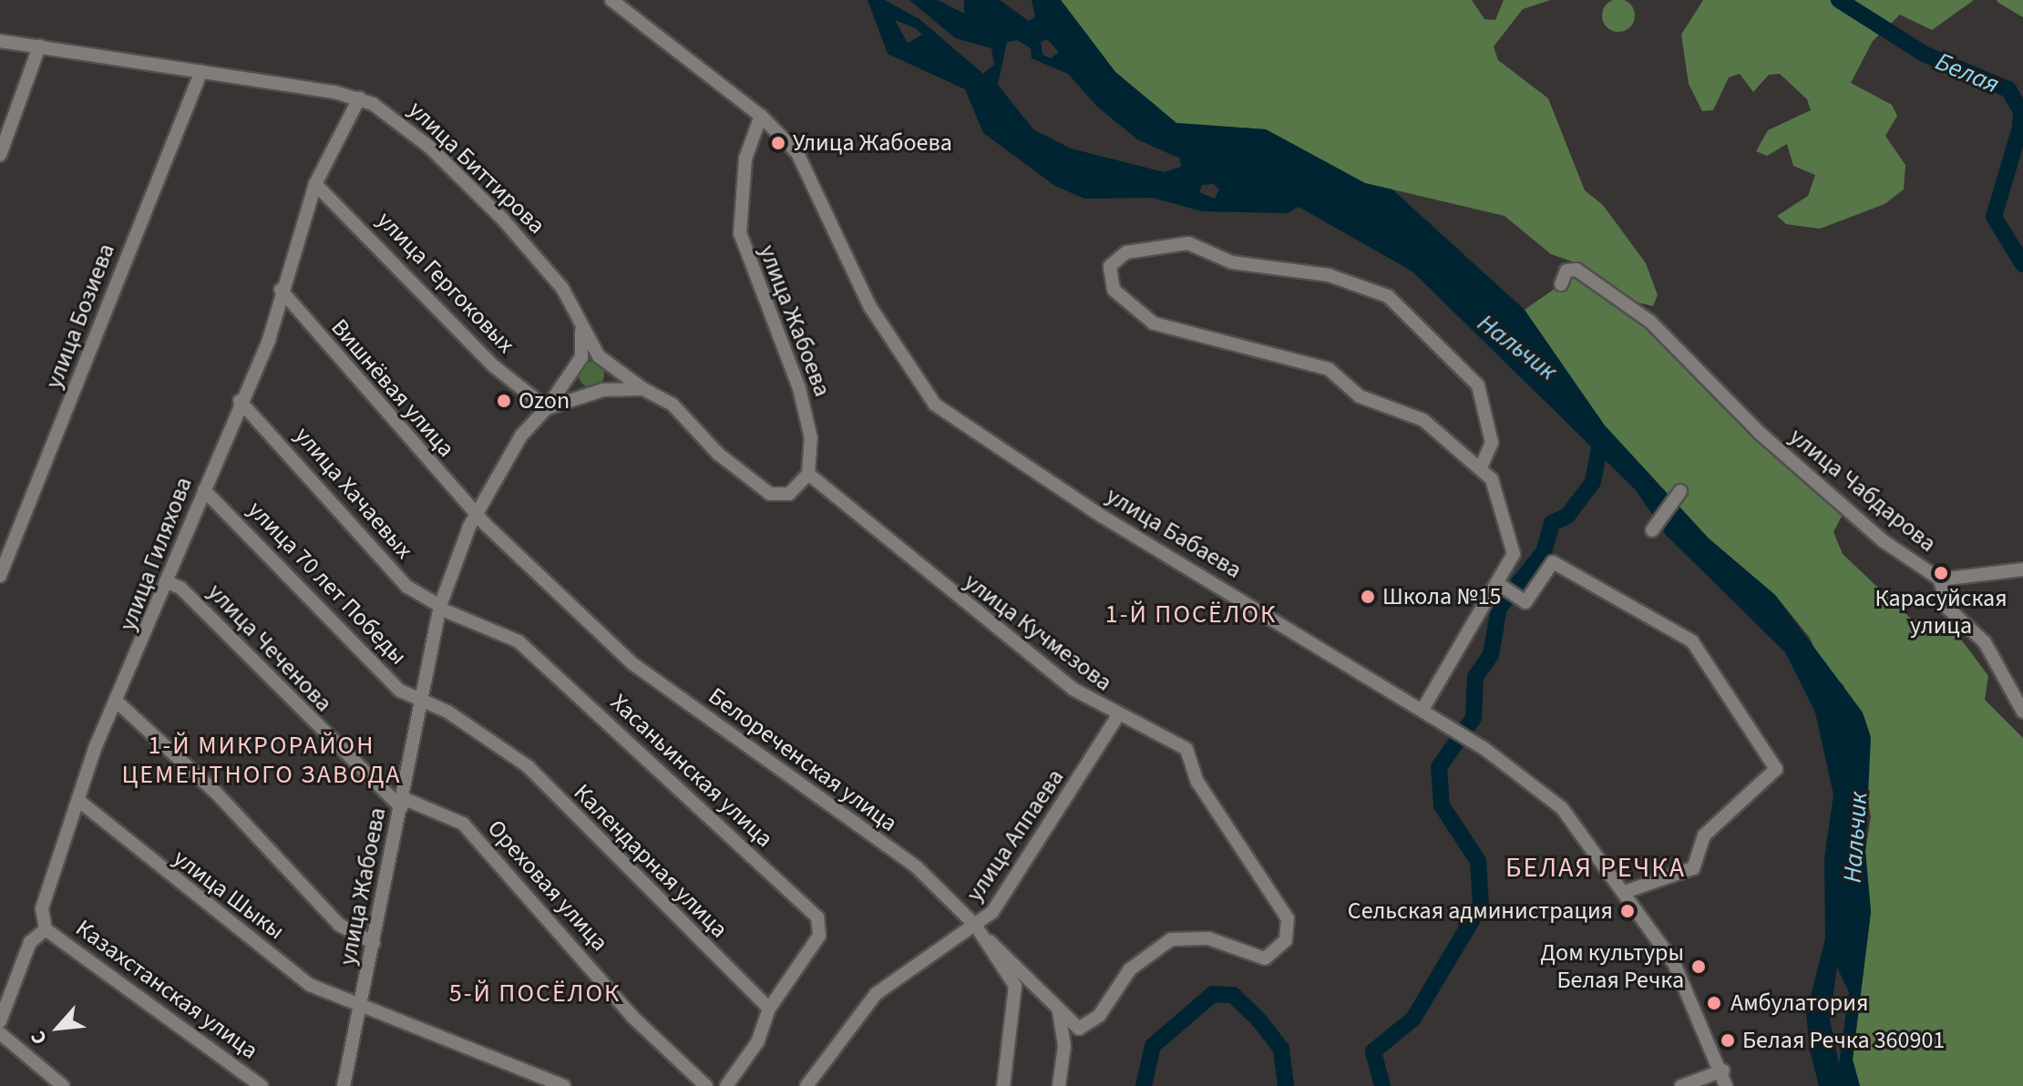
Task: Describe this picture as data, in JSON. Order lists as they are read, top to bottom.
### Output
{
  "streets": {
    "street": [
      "улица Биттирова",
      "улица Гергоковых",
      "улица Бозиева",
      "улица Жабоева",
      "Вишнёвая улица",
      "улица Чабдарова",
      "улица Хачаевых",
      "улица Бабаева",
      "улица Гиляхова",
      "улица 70 лет Победы",
      "улица Кучмезова",
      "улица Чеченова",
      "Белореченская улица",
      "Хасаньинская улица",
      "улица Аппаева",
      "Календарная улица",
      "Ореховая улица",
      "улица Шыкы",
      "Казахстанская улица"
    ]
  },
  "crossings": [
    ["улица Биттирова", "улица Бозиева"],
    ["улица Биттирова", "улица Гиляхова"],
    ["улица Гергоковых", "улица Жабоева"],
    ["улица Гергоковых", "улица Гиляхова"],
    ["улица Жабоева", "Вишнёвая улица"],
    ["улица Жабоева", "улица Хачаевых"],
    ["улица Жабоева", "улица Бабаева"],
    ["улица Жабоева", "улица 70 лет Победы"],
    ["улица Жабоева", "улица Кучмезова"],
    ["улица Жабоева", "улица Чеченова"],
    ["улица Жабоева", "Белореченская улица"],
    ["улица Жабоева", "Хасаньинская улица"],
    ["улица Жабоева", "Календарная улица"],
    ["улица Жабоева", "Ореховая улица"],
    ["улица Жабоева", "улица Шыкы"],
    ["Вишнёвая улица", "улица Гиляхова"],
    ["Вишнёвая улица", "Белореченская улица"],
    ["улица Хачаевых", "улица Гиляхова"],
    ["улица Хачаевых", "Хасаньинская улица"],
    ["улица Гиляхова", "улица 70 лет Победы"],
    ["улица Гиляхова", "улица Чеченова"],
    ["улица Гиляхова", "улица Шыкы"],
    ["улица Гиляхова", "Казахстанская улица"],
    ["улица 70 лет Победы", "Календарная улица"],
    ["улица Кучмезова", "Белореченская улица"],
    ["улица Кучмезова", "улица Аппаева"],
    ["улица Чеченова", "Ореховая улица"],
    ["Белореченская улица", "улица Аппаева"],
    ["Хасаньинская улица", "Календарная улица"]
  ],
  "districts": [
    "1-Й ПОСЁЛОК",
    "1-Й МИКРОРАЙОН ЦЕМЕНТНОГО ЗАВОДА",
    "БЕЛАЯ РЕЧКА",
    "5-Й ПОСЁЛОК"
  ],
  "water": ["Белая", "Нальчик"],
  "places": [
    "Улица Жабоева",
    "Ozon",
    "Карасуйская улица",
    "Школа №15",
    "Сельская администрация",
    "Дом культуры Белая Речка",
    "Амбулатория",
    "Белая Речка 360901"
  ],
  "north": "bottom left"
}
